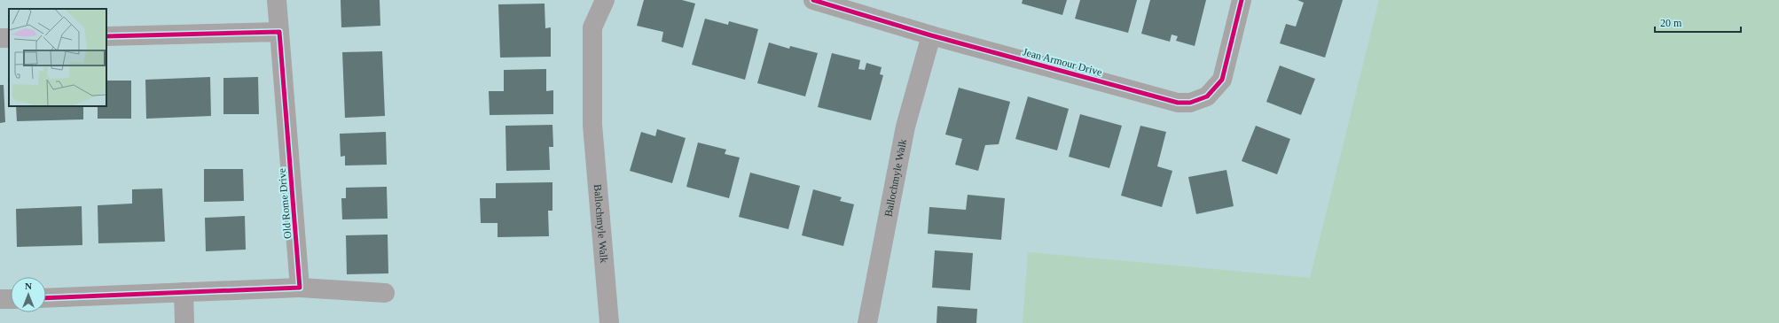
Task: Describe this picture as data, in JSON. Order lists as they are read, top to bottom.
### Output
{
  "streets": {
    "street": ["Jean Armour Drive", "Ballochmyle Walk", "Old Rome Drive"]
  },
  "crossings": [
    ["Jean Armour Drive", "Ballochmyle Walk"]
  ],
  "scale_bar": "20 m",
  "north": "top"
}
